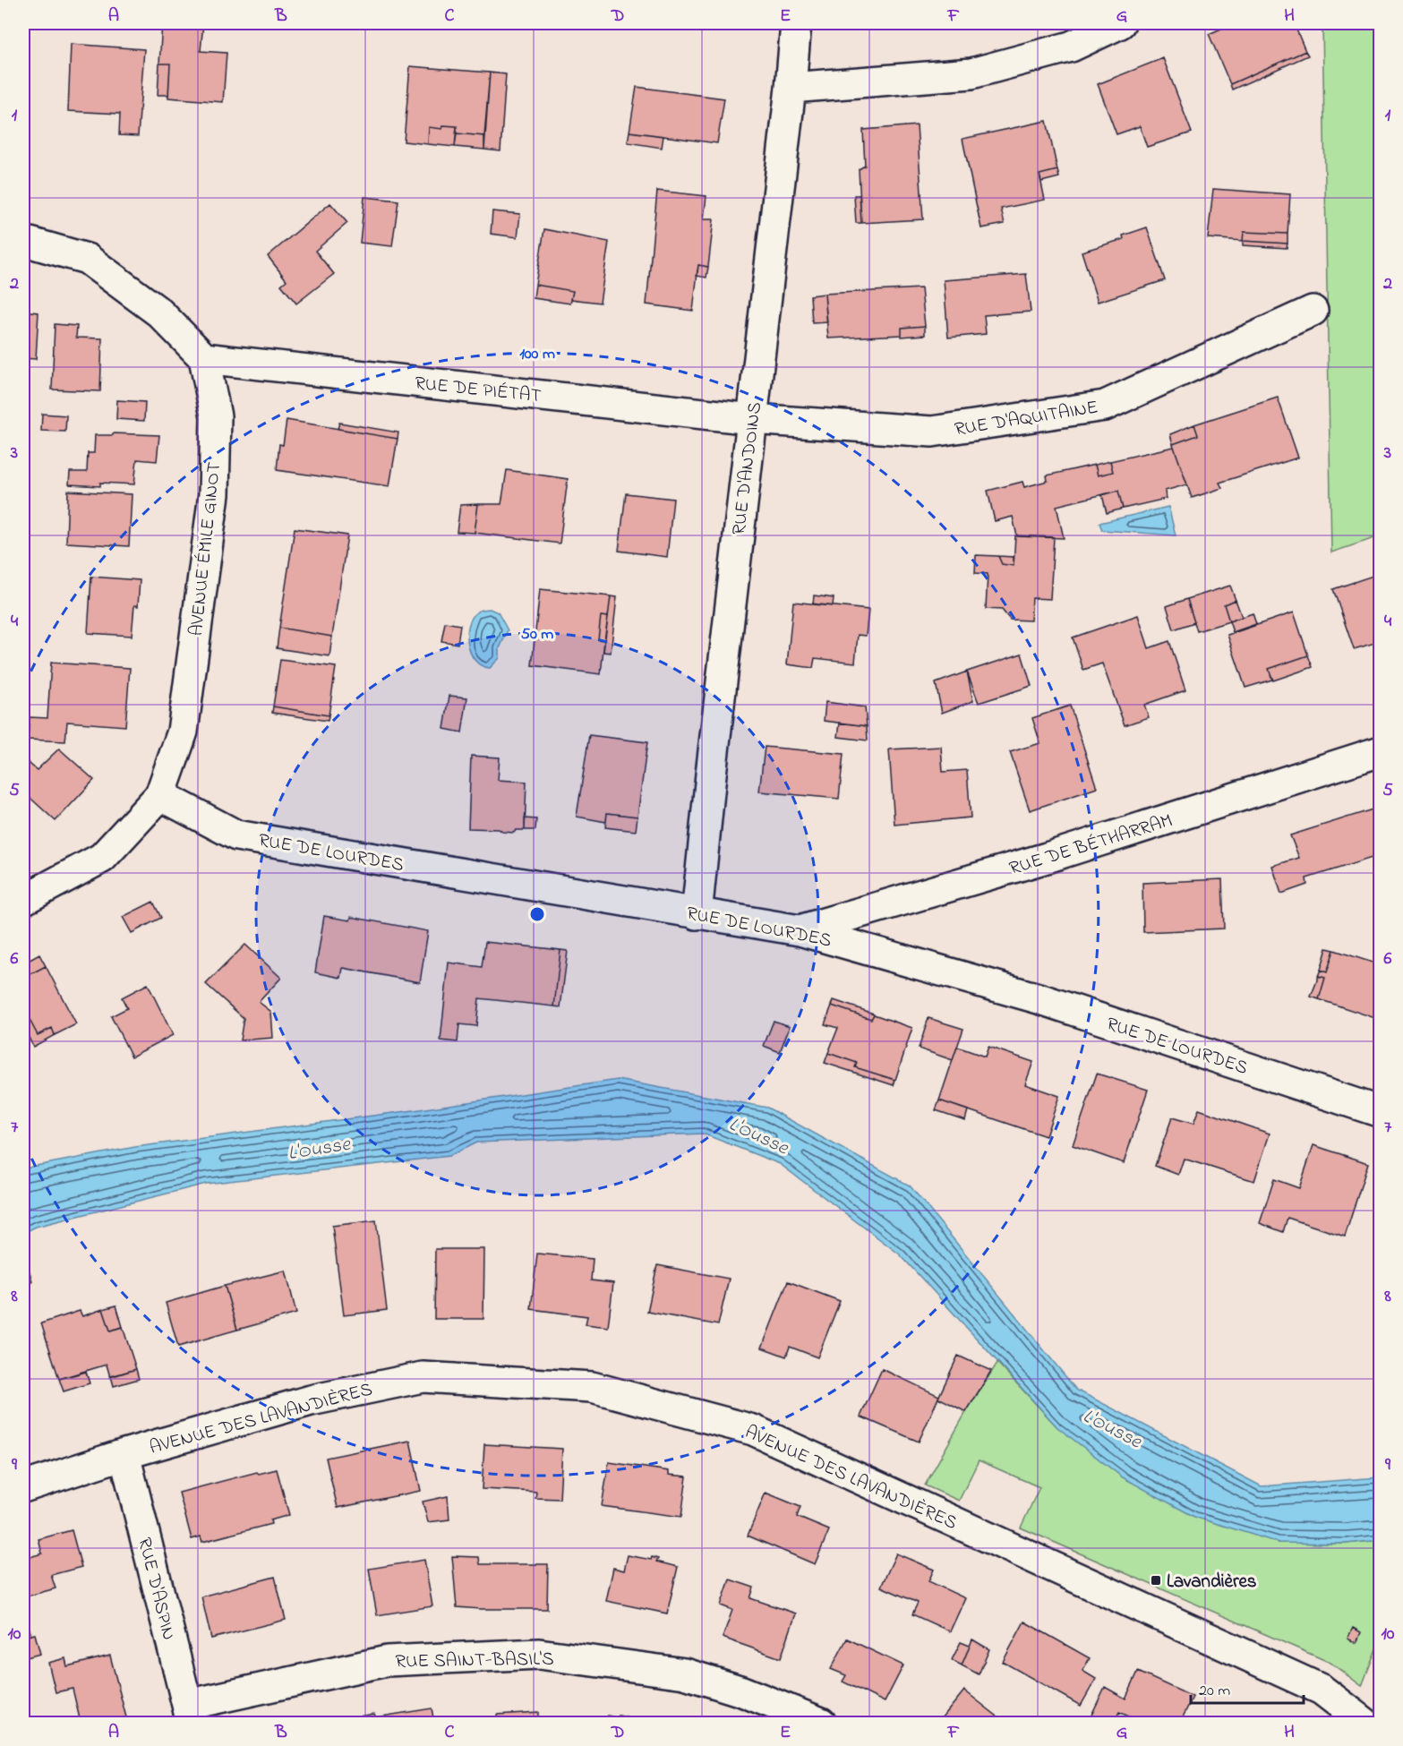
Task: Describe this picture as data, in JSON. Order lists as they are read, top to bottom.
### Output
{
  "streets": {
    "street": [
      "RUE DE PIÉTAT",
      "RUE D'AQUITAINE",
      "RUE D'ANDOINS",
      "AVENUE ÉMILE GINOT",
      "RUE DE BÉTHARRAM",
      "RUE DE LOURDES",
      "AVENUE DES LAVANDIÈRES",
      "RUE D'ASPIN",
      "RUE SAINT-BASIL'S"
    ]
  },
  "crossings": [
    ["RUE DE PIÉTAT", "RUE D'AQUITAINE"],
    ["RUE DE PIÉTAT", "RUE D'ANDOINS"],
    ["RUE DE PIÉTAT", "AVENUE ÉMILE GINOT"],
    ["RUE D'AQUITAINE", "RUE D'ANDOINS"],
    ["RUE D'ANDOINS", "RUE DE LOURDES"],
    ["AVENUE ÉMILE GINOT", "RUE DE LOURDES"],
    ["RUE DE BÉTHARRAM", "RUE DE LOURDES"],
    ["AVENUE DES LAVANDIÈRES", "RUE D'ASPIN"],
    ["RUE D'ASPIN", "RUE SAINT-BASIL'S"]
  ],
  "water": ["L'Ousse"],
  "places": {
    "transit": ["Lavandières"]
  },
  "scale_bar": "20 m",
  "grid": {
    "columns": [
      "A",
      "B",
      "C",
      "D",
      "E",
      "F",
      "G",
      "H"
    ],
    "rows": [
      "1",
      "2",
      "3",
      "4",
      "5",
      "6",
      "7",
      "8",
      "9",
      "10"
    ]
  },
  "rings": ["100 m", "50 m"]
}
